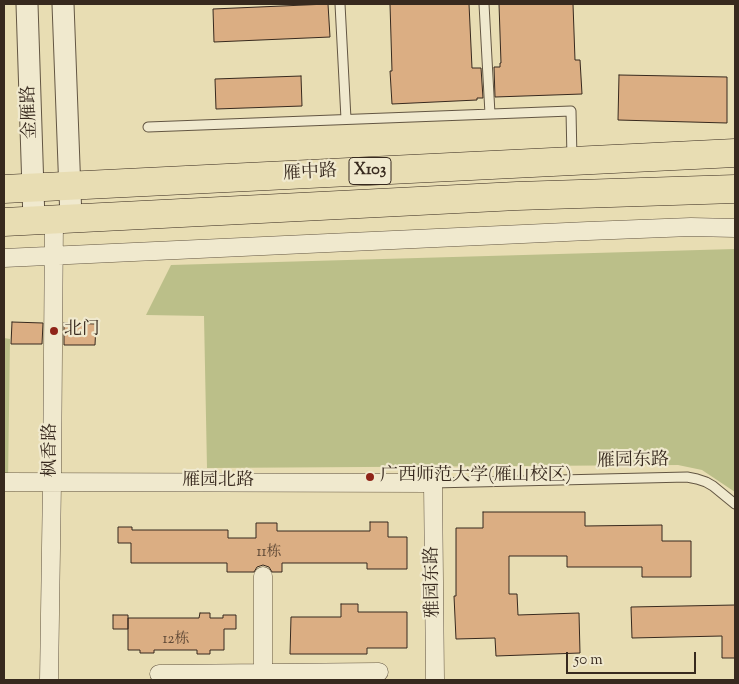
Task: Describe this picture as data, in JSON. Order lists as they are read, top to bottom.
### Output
{
  "streets": {
    "main road": ["X103", "雁中路"],
    "street": [
      "金雁路",
      "枫香路",
      "雁园北路",
      "雅园东路"
    ],
    "lane": ["雁园东路"]
  },
  "crossings": [
    ["金雁路", "雁中路"],
    ["金雁路", "枫香路"],
    ["雁中路", "枫香路"],
    ["枫香路", "雁园北路"],
    ["雁园东路", "雁园北路"],
    ["雁园东路", "雅园东路"],
    ["雁园北路", "雅园东路"]
  ],
  "places": ["北门", "广西师范大学(雁山校区)"],
  "house_numbers": ["11栋", "12栋"],
  "scale_bar": "50 m"
}
